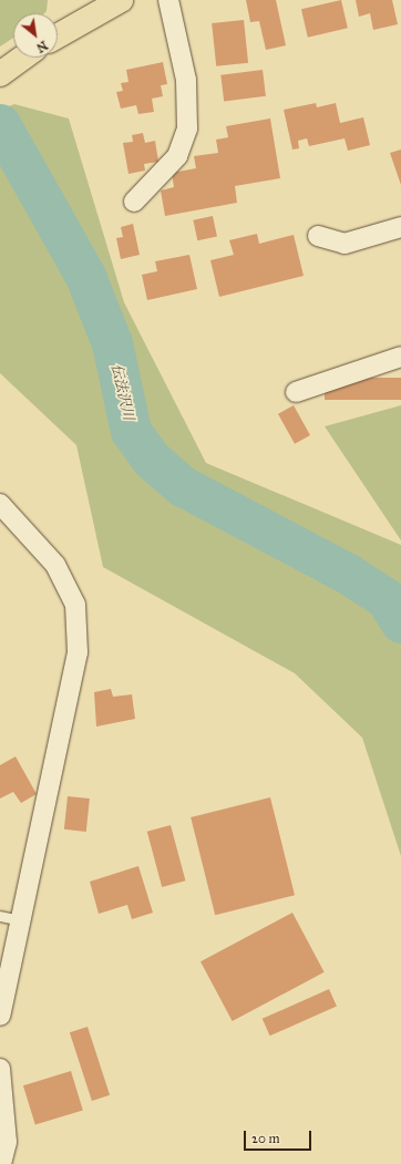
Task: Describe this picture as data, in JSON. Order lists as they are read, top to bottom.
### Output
{
  "water": ["伝法沢川"],
  "scale_bar": "20 m",
  "north": "bottom right"
}
